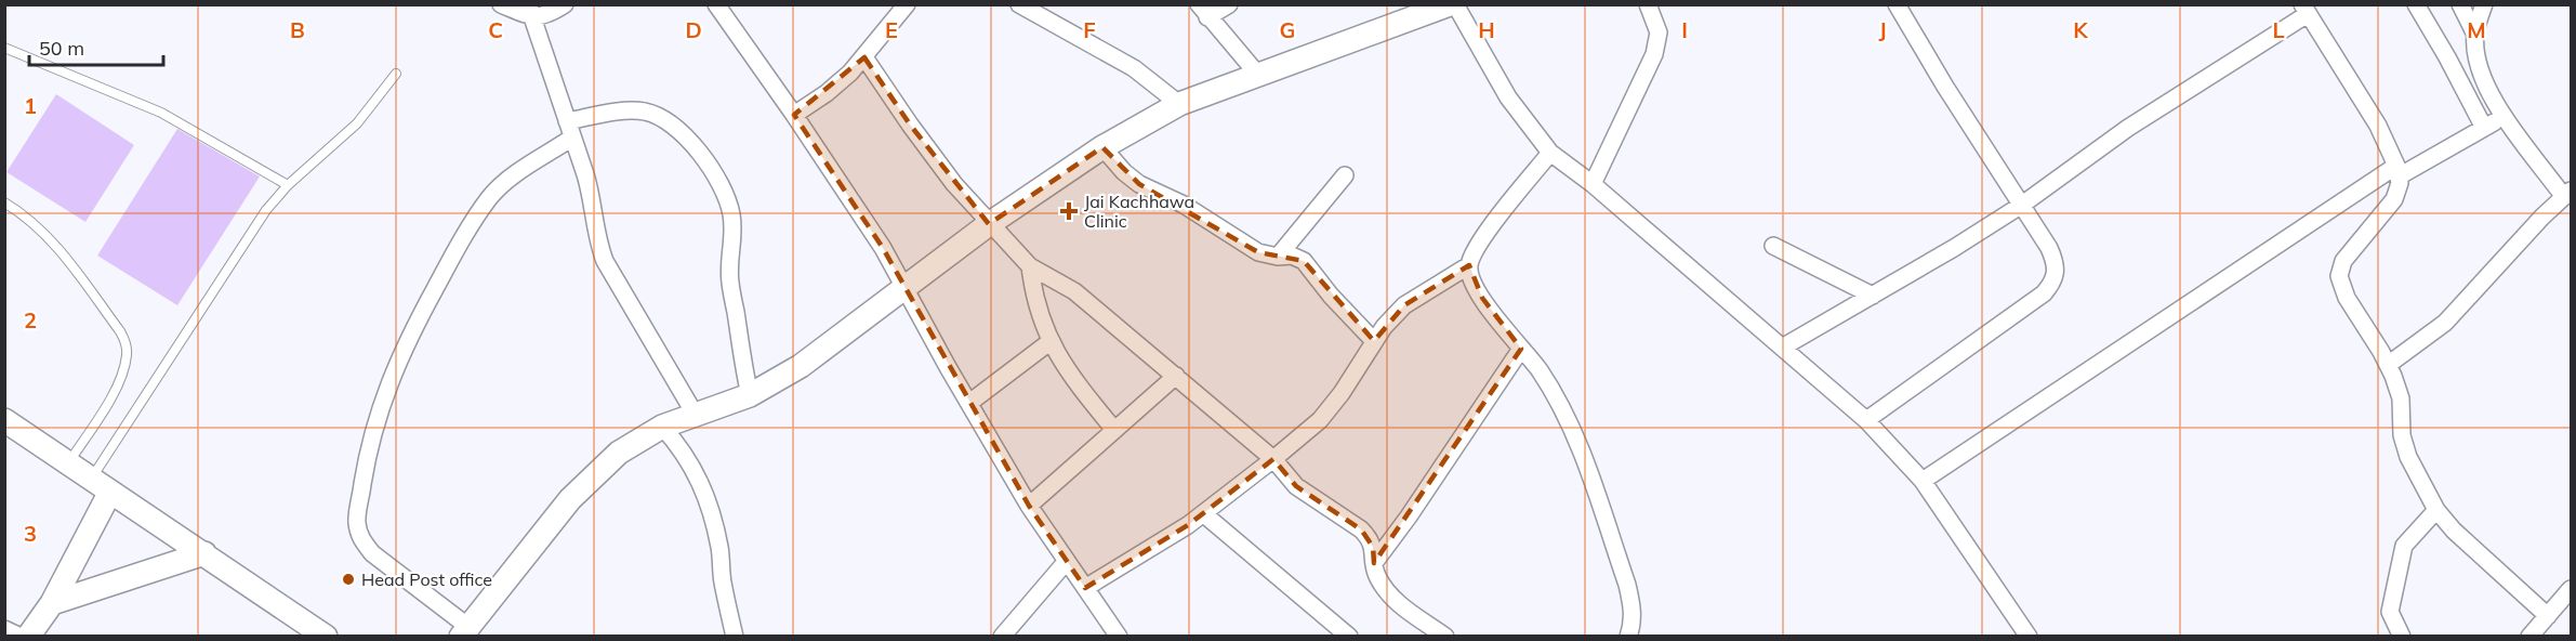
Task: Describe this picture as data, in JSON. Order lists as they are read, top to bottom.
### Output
{
  "places": {
    "health": ["Jai Kachhawa Clinic"],
    "other": ["Head Post office"]
  },
  "scale_bar": "50 m",
  "grid": {
    "columns": [
      "B",
      "C",
      "D",
      "E",
      "F",
      "G",
      "H",
      "I",
      "J",
      "K",
      "L",
      "M"
    ],
    "rows": ["1", "2", "3"]
  }
}
